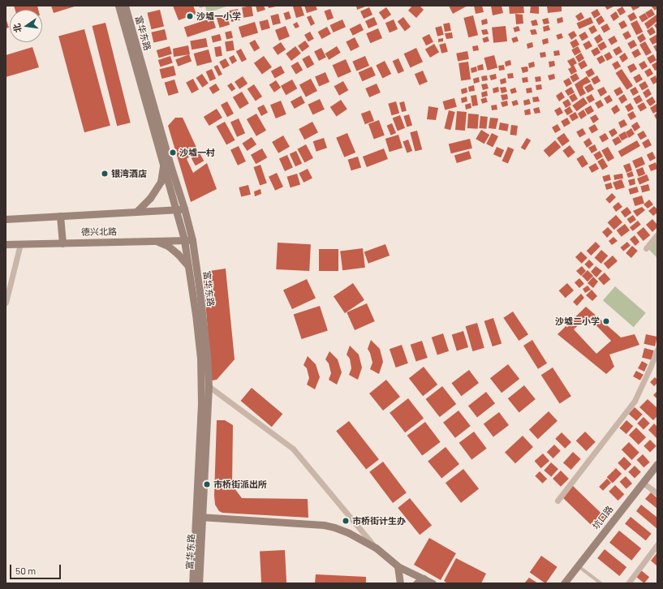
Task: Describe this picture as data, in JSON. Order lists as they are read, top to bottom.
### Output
{
  "streets": {
    "main road": ["富华东路", "德兴北路", "坑口路"]
  },
  "crossings": [
    ["富华东路", "德兴北路"]
  ],
  "places": [
    "沙墟一小学",
    "沙墟一村",
    "银湾酒店",
    "沙墟二小学",
    "市桥街派出所",
    "市桥街计生办"
  ],
  "scale_bar": "50 m",
  "north": "left"
}
